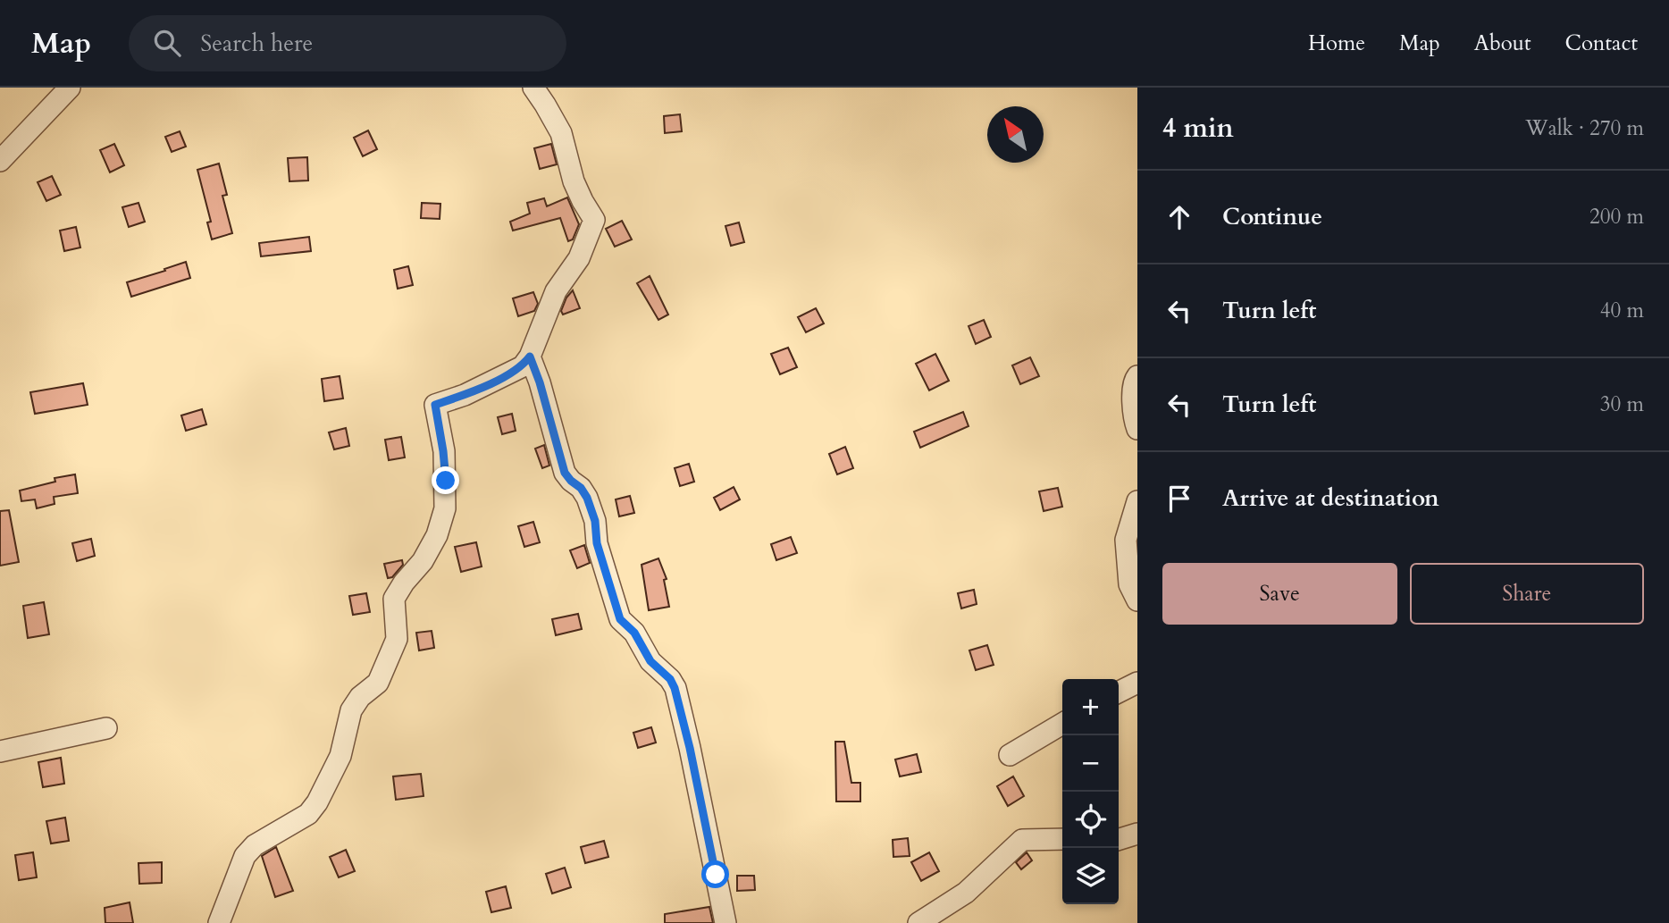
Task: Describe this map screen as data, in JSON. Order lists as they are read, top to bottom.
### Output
{
  "north": "top left",
  "page": {
    "header": "Map",
    "search": "Search here",
    "nav": [
      "Home",
      "Map",
      "About",
      "Contact"
    ],
    "heading": ["4 min", "Walk · 270 m"],
    "list": [
      ["Continue", "200 m"],
      ["Turn left", "40 m"],
      ["Turn left", "30 m"],
      "Arrive at destination"
    ],
    "buttons": ["Save", "Share"],
    "map_buttons": ["+", "−"]
  }
}
